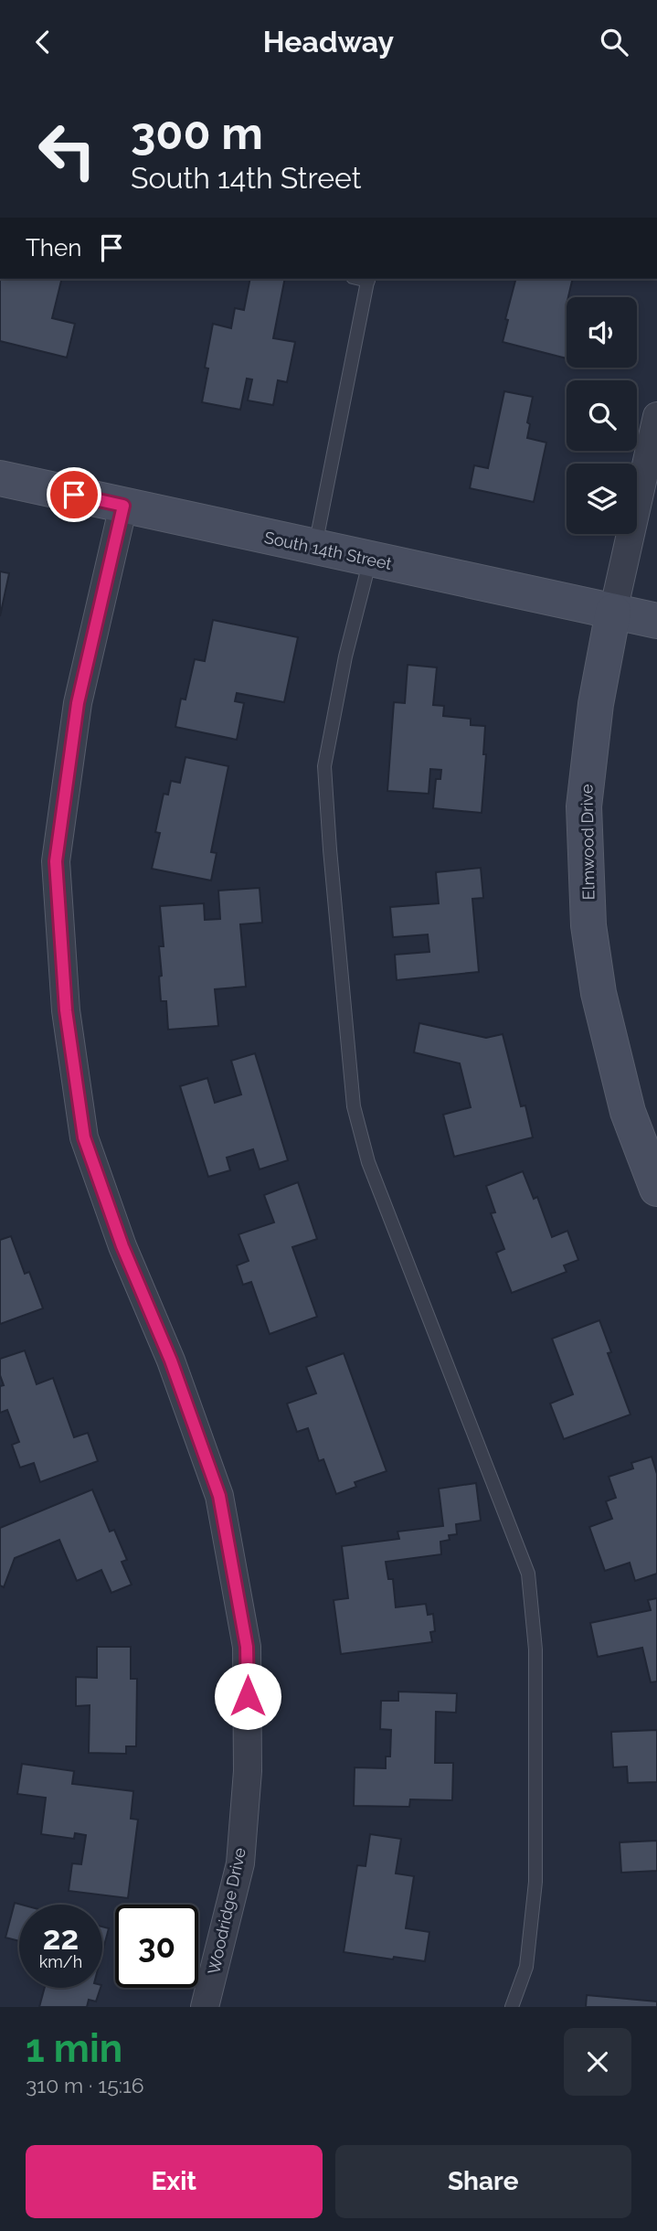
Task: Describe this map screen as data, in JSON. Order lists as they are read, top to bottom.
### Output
{
  "streets": {
    "main road": ["South 14th Street", "Elmwood Drive"],
    "street": ["Woodridge Drive"]
  },
  "crossings": [
    ["South 14th Street", "Elmwood Drive"],
    ["South 14th Street", "Woodridge Drive"]
  ],
  "page": {
    "header": "Headway",
    "turn": ["300 m", "South 14th Street"],
    "then": "Then",
    "speed": "22 km/h",
    "limit": "30",
    "heading": ["1 min", "310 m · 15:16"],
    "buttons": ["Exit", "Share"]
  }
}
